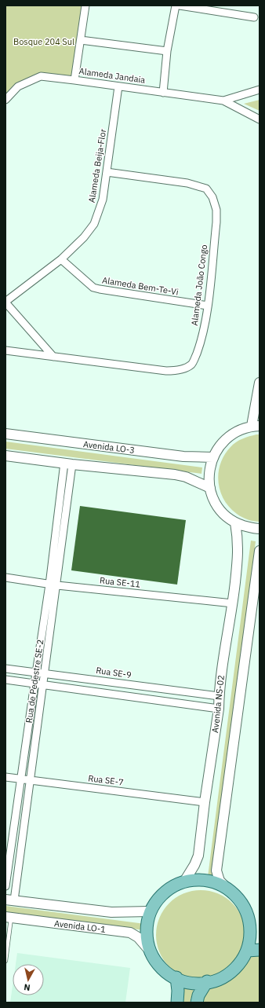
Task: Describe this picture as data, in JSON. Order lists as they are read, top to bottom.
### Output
{
  "streets": {
    "street": [
      "Alameda Jandaia",
      "Alameda Beija-Flor",
      "Alameda João Congo",
      "Alameda Bem-Te-Vi",
      "Avenida LO-3",
      "Rua SE-11",
      "Rua SE-9",
      "Rua de Pedestre SE-2",
      "Avenida NS-02",
      "Rua SE-7",
      "Avenida LO-1"
    ]
  },
  "crossings": [
    ["Alameda Jandaia", "Alameda Beija-Flor"],
    ["Alameda Beija-Flor", "Alameda João Congo"],
    ["Alameda Beija-Flor", "Alameda Bem-Te-Vi"],
    ["Alameda João Congo", "Alameda Bem-Te-Vi"],
    ["Rua SE-11", "Rua de Pedestre SE-2"],
    ["Rua SE-11", "Avenida NS-02"],
    ["Rua SE-9", "Rua de Pedestre SE-2"],
    ["Rua SE-9", "Avenida NS-02"],
    ["Rua de Pedestre SE-2", "Rua SE-7"],
    ["Rua de Pedestre SE-2", "Avenida LO-1"],
    ["Avenida NS-02", "Rua SE-7"],
    ["Avenida NS-02", "Avenida LO-1"]
  ],
  "parks": ["Bosque 204 Sul"],
  "north": "bottom"
}
